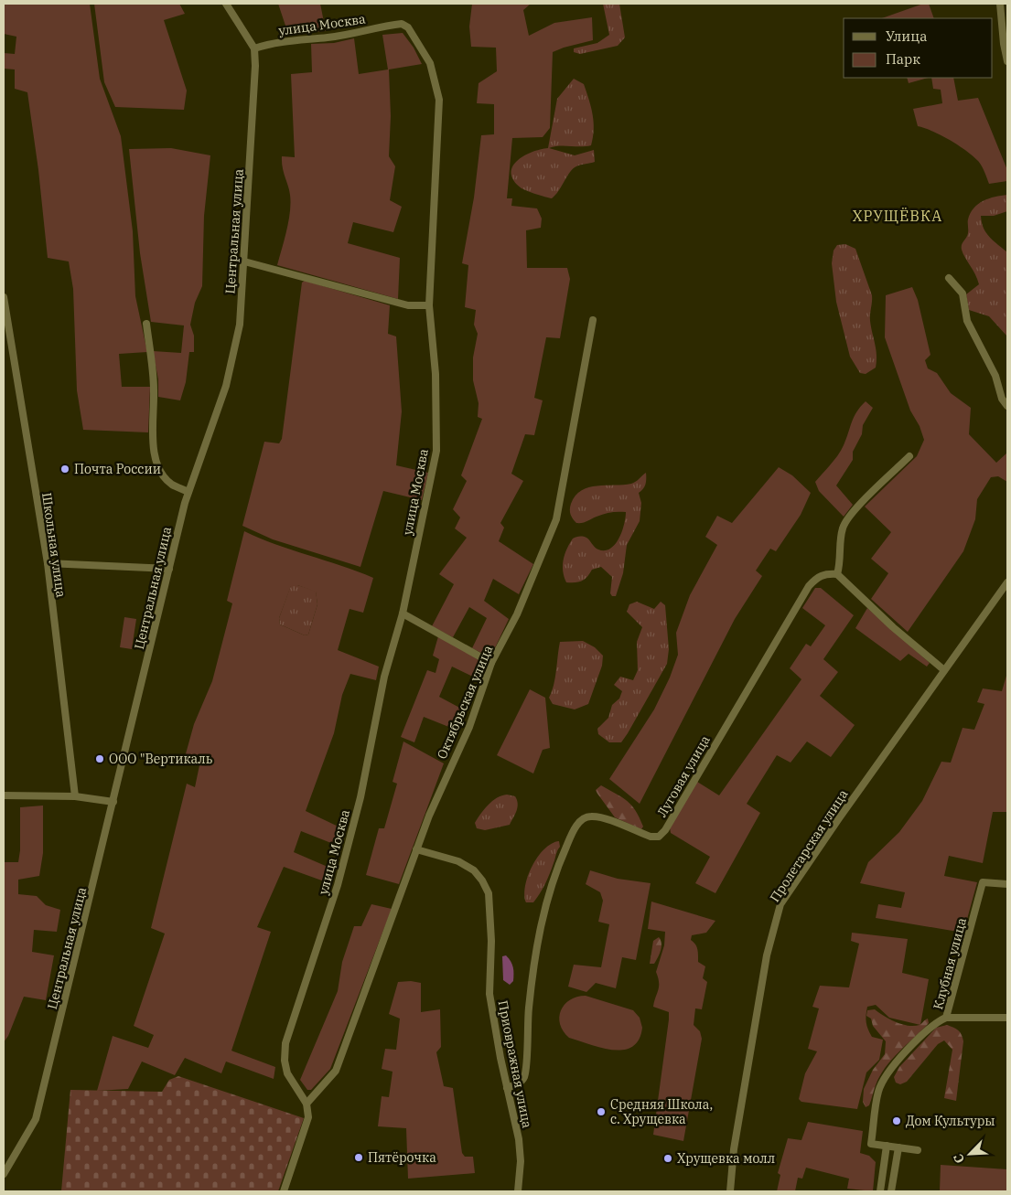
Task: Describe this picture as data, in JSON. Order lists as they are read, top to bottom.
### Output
{
  "streets": {
    "street": [
      "улица Москва",
      "Центральная улица",
      "Школьная улица",
      "Октябрьская улица",
      "Луговая улица",
      "Пролетарская улица",
      "Клубная улица",
      "Приовражная улица"
    ]
  },
  "crossings": [
    ["улица Москва", "Центральная улица"],
    ["улица Москва", "Октябрьская улица"],
    ["Октябрьская улица", "Приовражная улица"],
    ["Луговая улица", "Приовражная улица"]
  ],
  "districts": ["ХРУЩЁВКА"],
  "places": [
    "Почта России",
    "ООО \"Вертикаль",
    "Средняя Школа, с. Хрущевка",
    "Дом Культуры",
    "Пятёрочка",
    "Хрущевка молл"
  ],
  "legend": ["Улица", "Парк"],
  "north": "bottom left"
}
